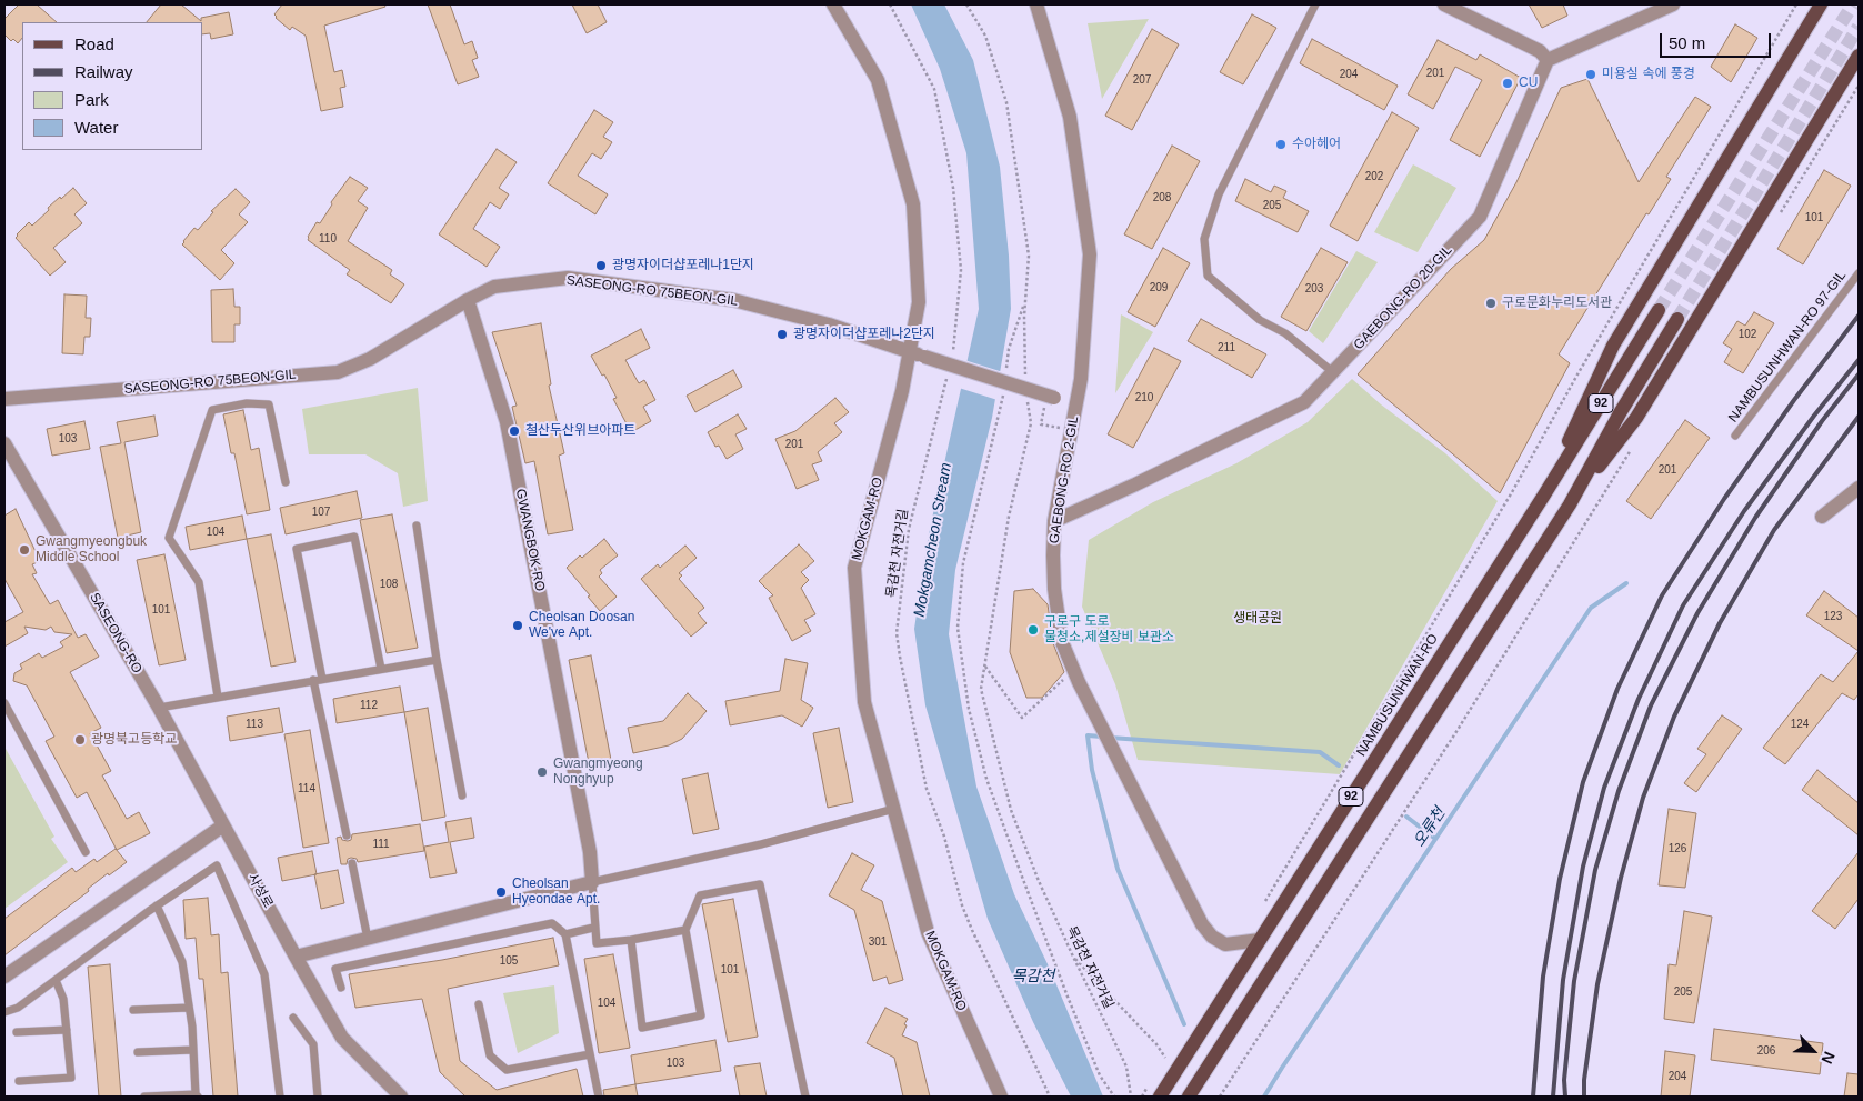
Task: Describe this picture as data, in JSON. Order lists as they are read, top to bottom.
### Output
{
  "streets": {
    "main road": ["92", "NAMBUSUNHWAN-RO"],
    "street": [
      "SASEONG-RO 75BEON-GIL",
      "GAEBONG-RO 20-GIL",
      "GAEBONG-RO 2-GIL",
      "MOKGAM-RO",
      "GWANGBOK-RO",
      "SASEONG-RO",
      "사성로"
    ],
    "lane": ["NAMBUSUNHWAN-RO 97-GIL"],
    "path": ["목감천 자전거길"]
  },
  "crossings": [
    ["SASEONG-RO 75BEON-GIL", "GAEBONG-RO 2-GIL"],
    ["SASEONG-RO 75BEON-GIL", "MOKGAM-RO"],
    ["SASEONG-RO 75BEON-GIL", "GWANGBOK-RO"],
    ["GAEBONG-RO 20-GIL", "GAEBONG-RO 2-GIL"],
    ["GAEBONG-RO 2-GIL", "NAMBUSUNHWAN-RO"],
    ["SASEONG-RO", "사성로"]
  ],
  "water": ["Mokgamcheon Stream", "오류천", "목감천"],
  "parks": ["생태공원"],
  "places": [
    "미용실 속에 풍경",
    "CU",
    "수아헤어",
    "광명자이더샵포레나1단지",
    "구로문화누리도서관",
    "광명자이더샵포레나2단지",
    "철산두산위브아파트",
    "Gwangmyeongbuk Middle School",
    "Cheolsan Doosan We've Apt.",
    "구로구 도로 물청소,제설장비 보관소",
    "광명북고등학교",
    "Gwangmyeong Nonghyup",
    "Cheolsan Hyeondae Apt."
  ],
  "house_numbers": [
    "201",
    "204",
    "207",
    "202",
    "208",
    "205",
    "101",
    "110",
    "209",
    "203",
    "102",
    "211",
    "210",
    "103",
    "201",
    "201",
    "107",
    "104",
    "108",
    "101",
    "123",
    "112",
    "113",
    "124",
    "114",
    "111",
    "126",
    "301",
    "105",
    "101",
    "205",
    "104",
    "206",
    "103",
    "204"
  ],
  "legend": [
    "Road",
    "Railway",
    "Park",
    "Water"
  ],
  "scale_bar": "50 m",
  "north": "bottom right"
}
